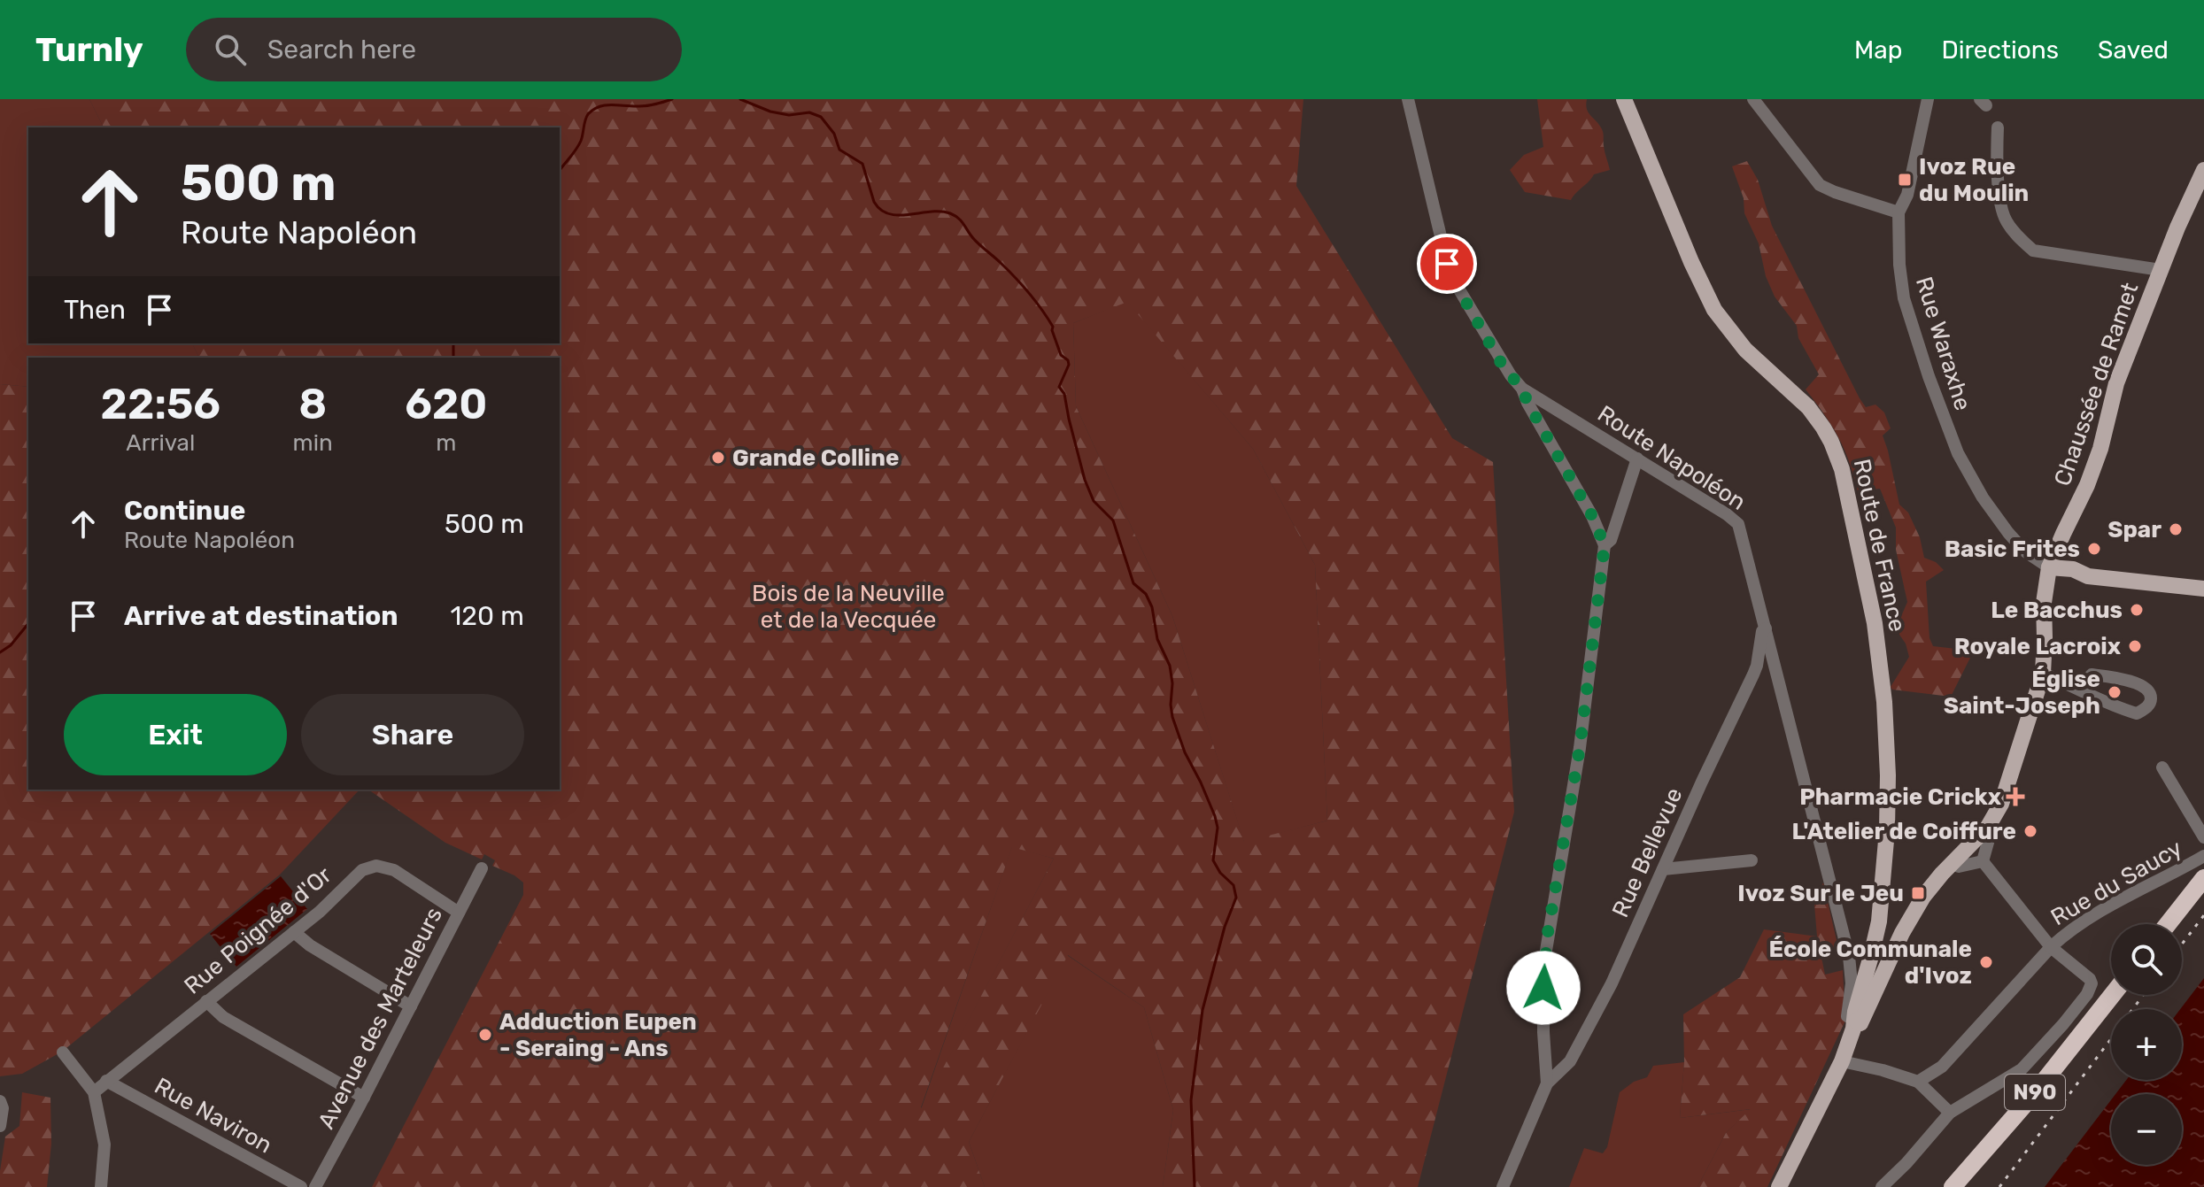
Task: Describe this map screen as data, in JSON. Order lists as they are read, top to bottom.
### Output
{
  "streets": {
    "highway": ["N90"],
    "main road": ["Chaussée de Ramet", "Route de France"],
    "street": [
      "Rue Waraxhe",
      "Route Napoléon",
      "Rue Bellevue",
      "Rue du Saucy",
      "Rue Poignée d'Or",
      "Avenue des Marteleurs",
      "Rue Naviron"
    ]
  },
  "crossings": [
    ["Rue Waraxhe", "Chaussée de Ramet"],
    ["Chaussée de Ramet", "Route Napoléon"],
    ["Chaussée de Ramet", "Route de France"],
    ["Route Napoléon", "Route de France"],
    ["Route Napoléon", "Rue Bellevue"],
    ["Rue Poignée d'Or", "Avenue des Marteleurs"],
    ["Rue Poignée d'Or", "Rue Naviron"]
  ],
  "parks": ["Bois de la Neuville et de la Vecquée"],
  "places": {
    "transit": ["Ivoz Rue du Moulin", "Ivoz Sur le Jeu"],
    "other": [
      "Grande Colline",
      "Spar",
      "Basic Frites",
      "Le Bacchus",
      "Royale Lacroix",
      "Église Saint-Joseph",
      "L'Atelier de Coiffure",
      "École Communale d'Ivoz",
      "Adduction Eupen - Seraing - Ans"
    ],
    "health": ["Pharmacie Crickx"]
  },
  "page": {
    "header": "Turnly",
    "search": "Search here",
    "nav": ["Map", "Directions", "Saved"],
    "turn": ["500 m", "Route Napoléon"],
    "then": "Then",
    "eta": [
      "22:56",
      "Arrival",
      "8",
      "min",
      "620",
      "m"
    ],
    "list": [
      {
        "name": "Continue",
        "note": "Route Napoléon",
        "value": "500 m"
      },
      {
        "name": "Arrive at destination",
        "value": "120 m"
      }
    ],
    "buttons": ["Exit", "Share"],
    "map_buttons": ["+", "−"]
  }
}
